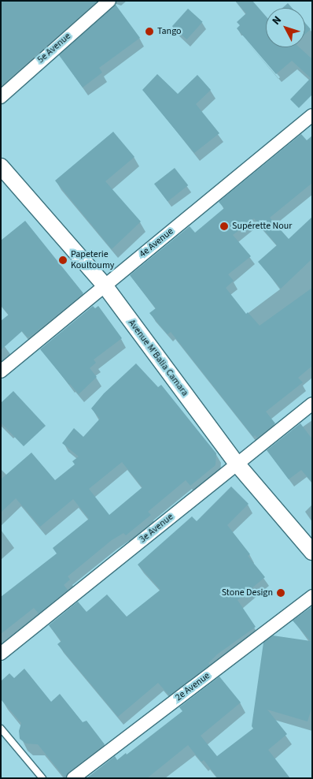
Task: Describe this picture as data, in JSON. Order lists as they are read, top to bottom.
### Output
{
  "streets": {
    "street": [
      "5e Avenue",
      "4e Avenue",
      "Avenue M'Balia Camara",
      "3e Avenue",
      "2e Avenue"
    ]
  },
  "crossings": [
    ["4e Avenue", "Avenue M'Balia Camara"],
    ["Avenue M'Balia Camara", "3e Avenue"]
  ],
  "places": [
    "Tango",
    "Supérette Nour",
    "Papeterie Koultoumy",
    "Stone Design"
  ],
  "north": "top left"
}
